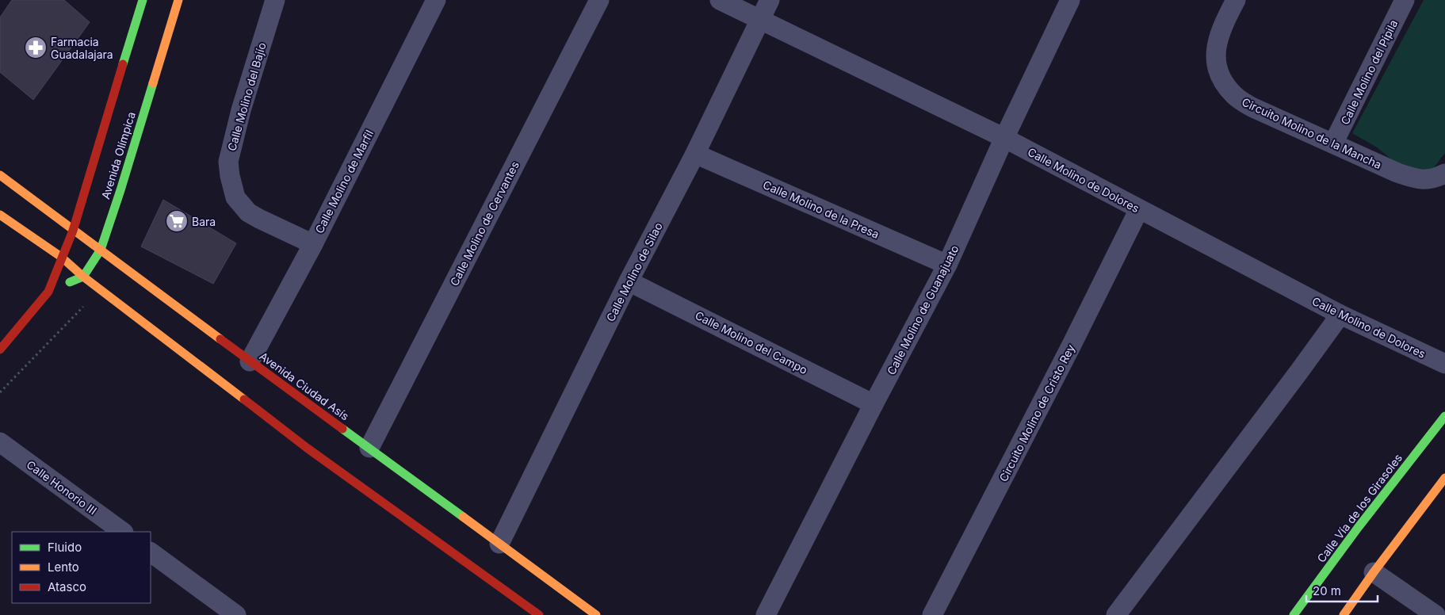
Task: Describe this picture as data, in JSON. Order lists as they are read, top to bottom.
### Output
{
  "streets": {
    "street": [
      "Calle Molino del Pípila",
      "Calle Molino del Bajío",
      "Circuito Molino de la Mancha",
      "Avenida Olímpica",
      "Calle Molino de Dolores",
      "Calle Molino de Marfil",
      "Calle Molino de la Presa",
      "Calle Molino de Cervantes",
      "Calle Molino de Silao",
      "Calle Molino de Guanajuato",
      "Calle Molino del Campo",
      "Avenida Ciudad Asís",
      "Circuito Molino de Cristo Rey",
      "Calle Honorio III",
      "Calle Vía de los Girasoles"
    ]
  },
  "crossings": [
    ["Calle Molino del Pípila", "Circuito Molino de la Mancha"],
    ["Calle Molino del Bajío", "Calle Molino de Marfil"],
    ["Avenida Olímpica", "Avenida Ciudad Asís"],
    ["Calle Molino de Dolores", "Calle Molino de Silao"],
    ["Calle Molino de Dolores", "Calle Molino de Guanajuato"],
    ["Calle Molino de Dolores", "Circuito Molino de Cristo Rey"],
    ["Calle Molino de Marfil", "Avenida Ciudad Asís"],
    ["Calle Molino de la Presa", "Calle Molino de Silao"],
    ["Calle Molino de la Presa", "Calle Molino de Guanajuato"],
    ["Calle Molino de Cervantes", "Avenida Ciudad Asís"],
    ["Calle Molino de Silao", "Calle Molino del Campo"],
    ["Calle Molino de Silao", "Avenida Ciudad Asís"],
    ["Calle Molino de Guanajuato", "Calle Molino del Campo"]
  ],
  "places": {
    "pharmacy": ["Farmacia Guadalajara"],
    "supermarket": ["Bara"]
  },
  "legend": ["Fluido", "Lento", "Atasco"],
  "scale_bar": "20 m"
}
